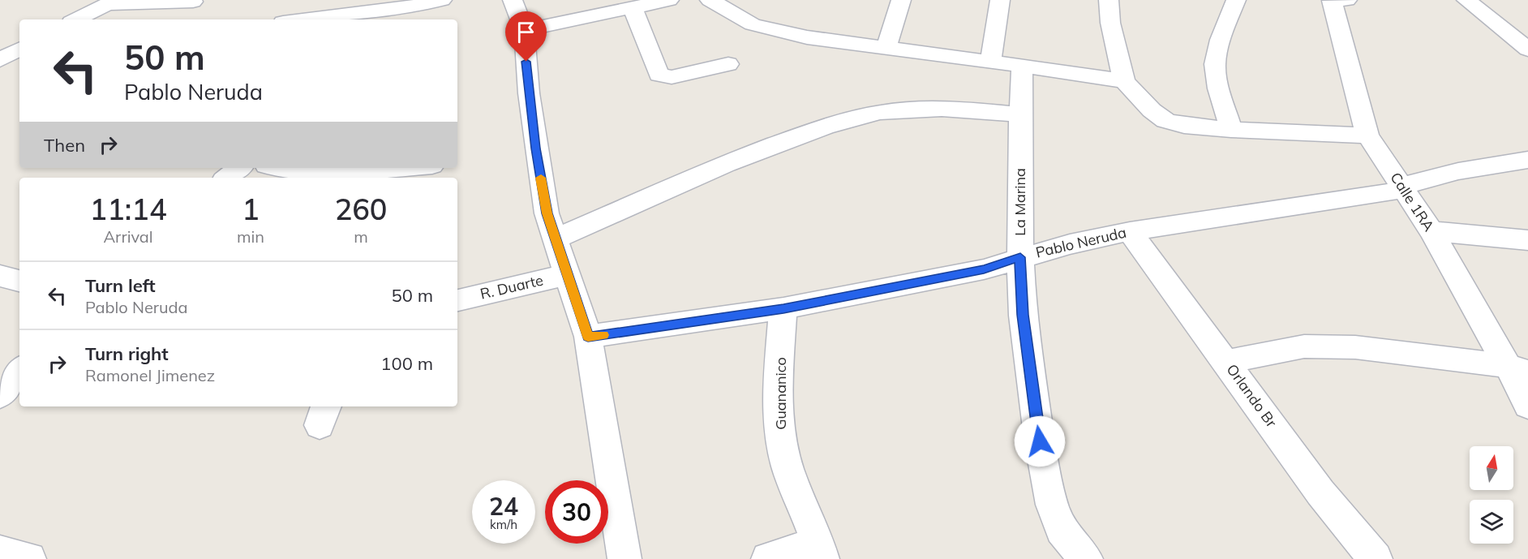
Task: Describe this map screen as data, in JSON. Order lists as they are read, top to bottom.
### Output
{
  "streets": {
    "street": [
      "La Marina",
      "Calle 1RA",
      "Pablo Neruda",
      "R. Duarte",
      "Guananico",
      "Orlando Br"
    ]
  },
  "crossings": [
    ["La Marina", "Pablo Neruda"],
    ["Calle 1RA", "Pablo Neruda"],
    ["Pablo Neruda", "Guananico"],
    ["Pablo Neruda", "Orlando Br"]
  ],
  "north": "top",
  "page": {
    "turn": ["50 m", "Pablo Neruda"],
    "then": "Then",
    "eta": [
      "11:14",
      "Arrival",
      "1",
      "min",
      "260",
      "m"
    ],
    "list": [
      {
        "name": "Turn left",
        "note": "Pablo Neruda",
        "value": "50 m"
      },
      {
        "name": "Turn right",
        "note": "Ramonel Jimenez",
        "value": "100 m"
      }
    ],
    "speed": "24 km/h",
    "limit": "30"
  }
}
